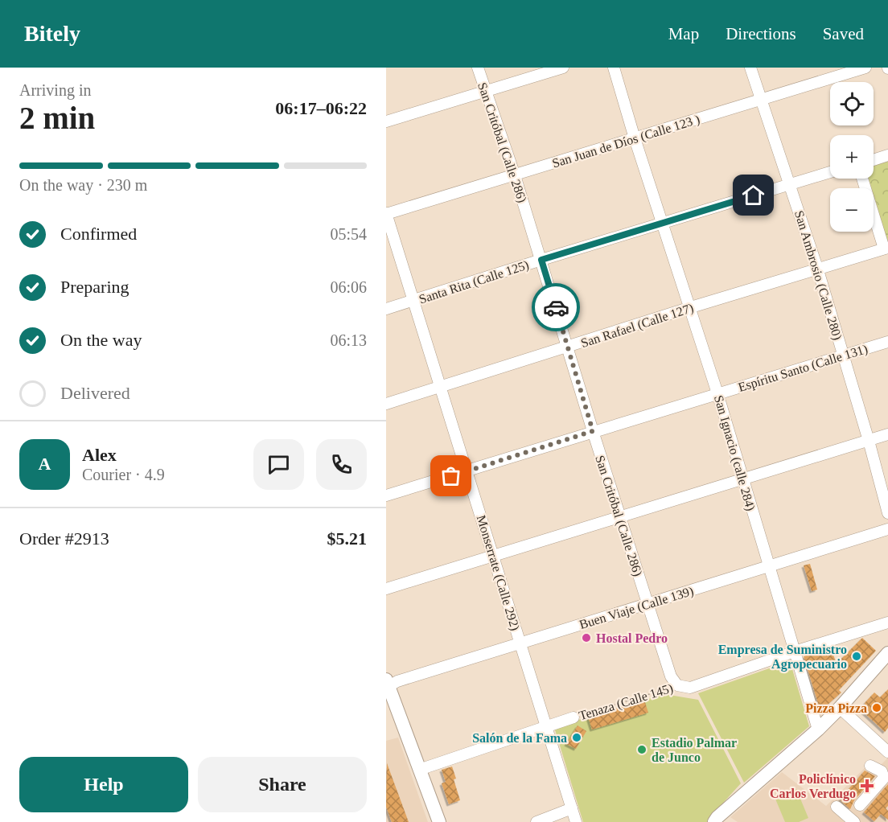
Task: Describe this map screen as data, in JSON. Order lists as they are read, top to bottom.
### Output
{
  "streets": {
    "street": [
      "San Juan de Díos (Calle 123 )",
      "San Critóbal (Calle 286)",
      "San Ambrosio (Calle 280)",
      "Santa Rita (Calle 125)",
      "San Rafael (Calle 127)",
      "Espíritu Santo (Calle 131)",
      "San Ignacio (calle 284)",
      "Monserrate (Calle 292)",
      "Buen Viaje (Calle 139)",
      "Tenaza (Calle 145)"
    ]
  },
  "crossings": [
    ["San Juan de Díos (Calle 123 )", "San Critóbal (Calle 286)"],
    ["San Juan de Díos (Calle 123 )", "San Ambrosio (Calle 280)"],
    ["San Juan de Díos (Calle 123 )", "San Ignacio (calle 284)"],
    ["San Juan de Díos (Calle 123 )", "Monserrate (Calle 292)"],
    ["San Critóbal (Calle 286)", "Santa Rita (Calle 125)"],
    ["San Critóbal (Calle 286)", "San Rafael (Calle 127)"],
    ["San Critóbal (Calle 286)", "Espíritu Santo (Calle 131)"],
    ["San Critóbal (Calle 286)", "Buen Viaje (Calle 139)"],
    ["San Critóbal (Calle 286)", "Tenaza (Calle 145)"],
    ["San Ambrosio (Calle 280)", "Santa Rita (Calle 125)"],
    ["San Ambrosio (Calle 280)", "San Rafael (Calle 127)"],
    ["San Ambrosio (Calle 280)", "Espíritu Santo (Calle 131)"],
    ["Santa Rita (Calle 125)", "San Ignacio (calle 284)"],
    ["Santa Rita (Calle 125)", "Monserrate (Calle 292)"],
    ["San Rafael (Calle 127)", "San Ignacio (calle 284)"],
    ["San Rafael (Calle 127)", "Monserrate (Calle 292)"],
    ["Espíritu Santo (Calle 131)", "San Ignacio (calle 284)"],
    ["Espíritu Santo (Calle 131)", "Monserrate (Calle 292)"],
    ["San Ignacio (calle 284)", "Buen Viaje (Calle 139)"],
    ["San Ignacio (calle 284)", "Tenaza (Calle 145)"],
    ["Monserrate (Calle 292)", "Buen Viaje (Calle 139)"],
    ["Monserrate (Calle 292)", "Tenaza (Calle 145)"]
  ],
  "places": {
    "other": [
      "Hostal Pedro",
      "Empresa de Suministro Agropecuario",
      "Pizza Pizza",
      "Salón de la Fama",
      "Estadio Palmar de Junco"
    ],
    "health": ["Policlínico Carlos Verdugo"]
  },
  "page": {
    "header": "Bitely",
    "nav": ["Map", "Directions", "Saved"],
    "heading": ["2 min", "Arriving in", "06:17–06:22"],
    "panel": [
      "Alex",
      "Courier · 4.9",
      "Order #2913",
      "$5.21"
    ],
    "map_buttons": ["+", "−"],
    "bar": "On the way · 230 m",
    "list": [
      ["Confirmed", "05:54"],
      ["Preparing", "06:06"],
      ["On the way", "06:13"],
      "Delivered"
    ],
    "round": "A",
    "buttons": ["Help", "Share"]
  }
}
